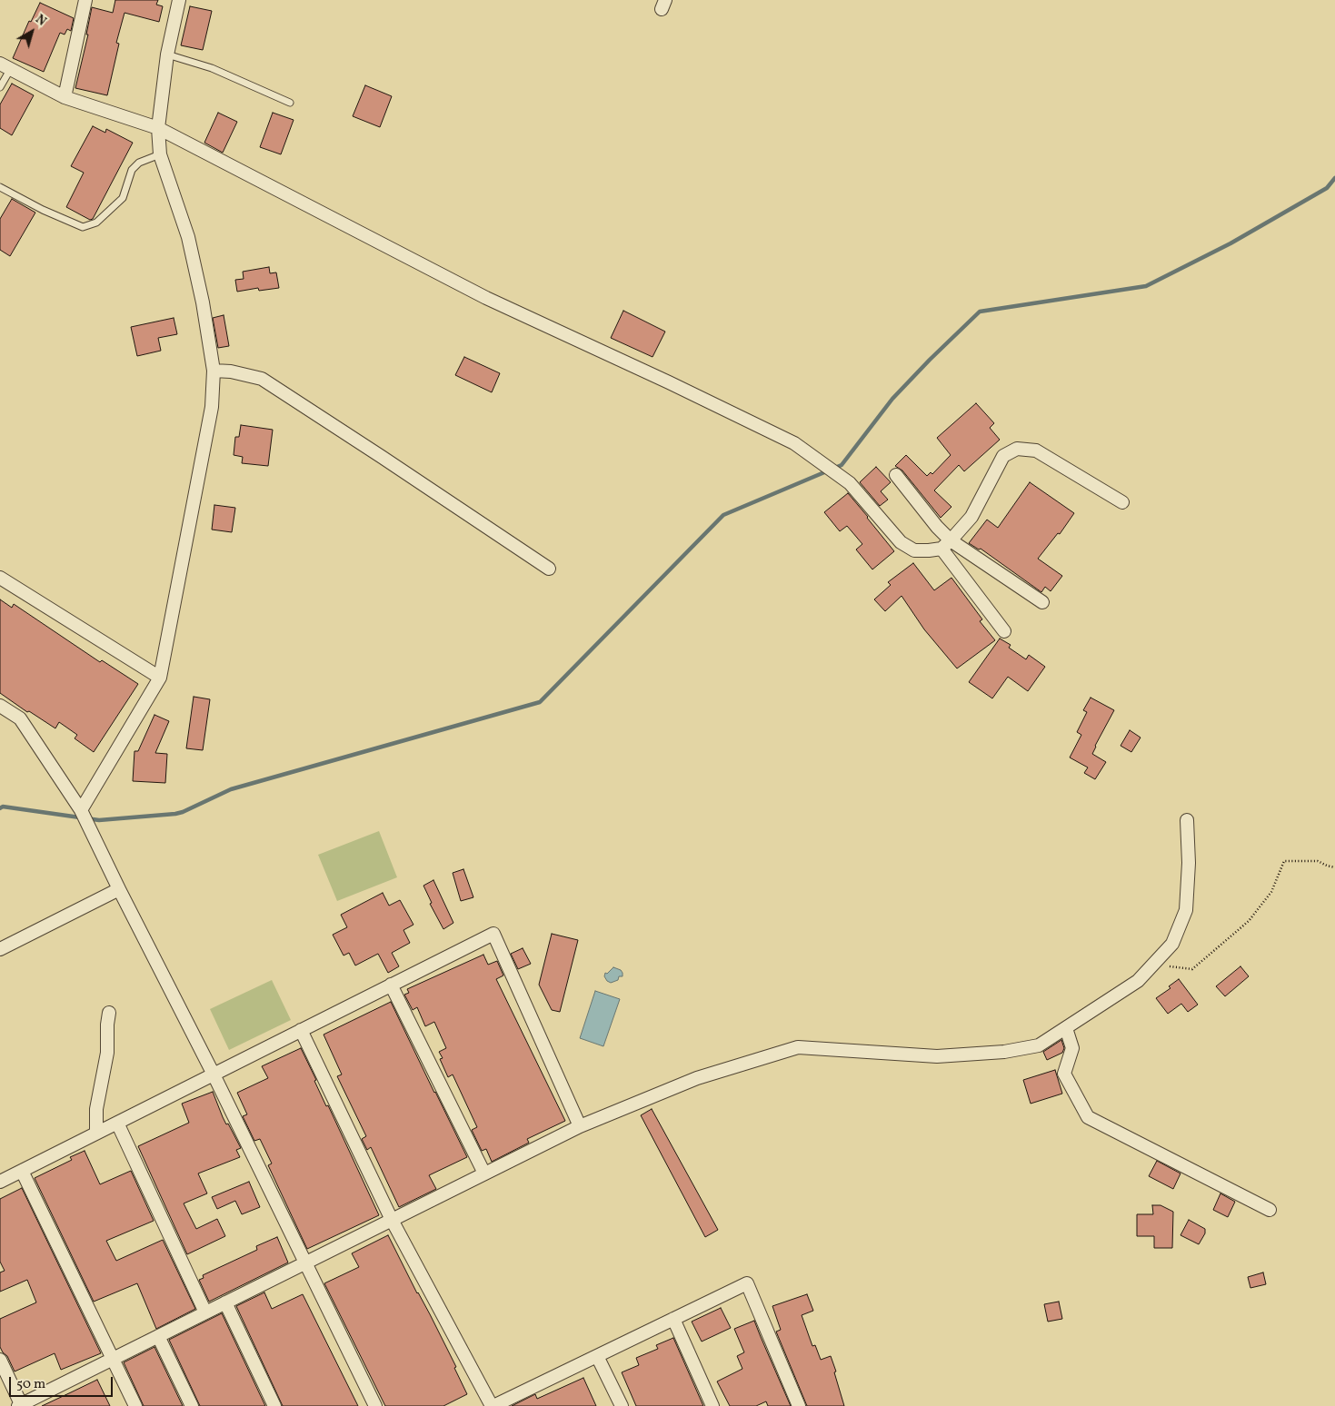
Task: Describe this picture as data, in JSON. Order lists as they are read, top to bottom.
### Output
{
  "scale_bar": "50 m",
  "north": "top right"
}
